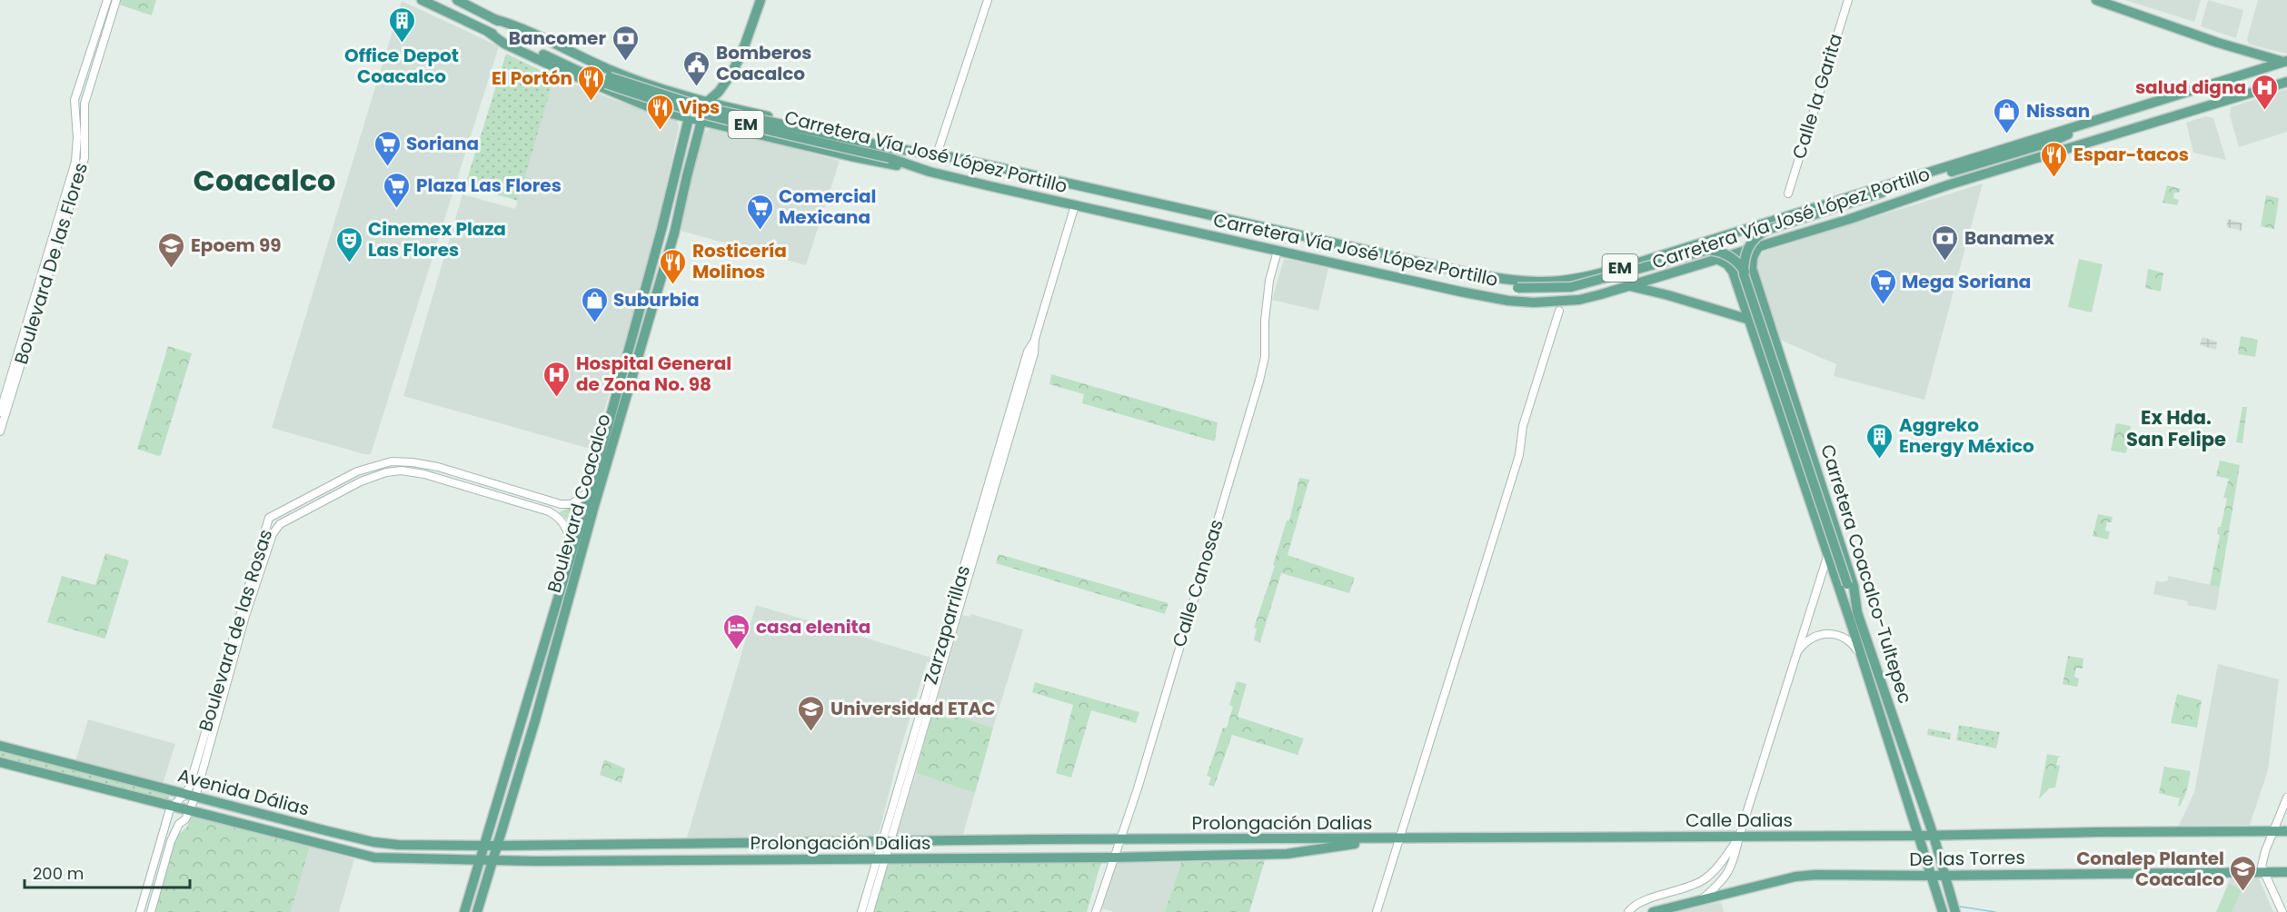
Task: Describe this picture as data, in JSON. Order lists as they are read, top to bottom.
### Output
{
  "streets": {
    "main road": [
      "EM",
      "Carretera Vía José López Portillo",
      "Boulevard Coacalco",
      "Carretera Coacalco-Tultepec",
      "Avenida Dálias",
      "Calle Dalias",
      "Prolongación Dalias",
      "De las Torres"
    ],
    "street": [
      "Calle la Garita",
      "Boulevard De las Flores",
      "Calle Canosas",
      "Zarzaparrillas",
      "Boulevard de las Rosas"
    ]
  },
  "crossings": [
    ["Carretera Vía José López Portillo", "Carretera Coacalco-Tultepec"],
    ["Carretera Vía José López Portillo", "Calle Canosas"],
    ["Carretera Vía José López Portillo", "Zarzaparrillas"],
    ["Boulevard Coacalco", "Boulevard de las Rosas"],
    ["Boulevard Coacalco", "Avenida Dálias"],
    ["Boulevard Coacalco", "Prolongación Dalias"],
    ["Carretera Coacalco-Tultepec", "Calle Dalias"],
    ["Carretera Coacalco-Tultepec", "De las Torres"],
    ["Calle Canosas", "Prolongación Dalias"],
    ["Zarzaparrillas", "Prolongación Dalias"],
    ["Boulevard de las Rosas", "Avenida Dálias"],
    ["Avenida Dálias", "Prolongación Dalias"],
    ["Calle Dalias", "Prolongación Dalias"]
  ],
  "districts": ["Coacalco", "Ex Hda. San Felipe"],
  "places": {
    "building": ["Office Depot Coacalco", "Aggreko Energy México"],
    "bank": ["Bancomer", "Banamex"],
    "public building": ["Bomberos Coacalco"],
    "restaurant": [
      "El Portón",
      "Vips",
      "Espar-tacos",
      "Rosticería Molinos"
    ],
    "hospital": ["salud digna", "Hospital General de Zona No. 98"],
    "shop": ["Nissan", "Suburbia"],
    "supermarket": [
      "Soriana",
      "Plaza Las Flores",
      "Comercial Mexicana",
      "Mega Soriana"
    ],
    "theatre": ["Cinemex Plaza Las Flores"],
    "school or university": ["Epoem 99", "Universidad ETAC", "Conalep Plantel Coacalco"],
    "hotel": ["casa elenita"]
  },
  "scale_bar": "200 m"
}
